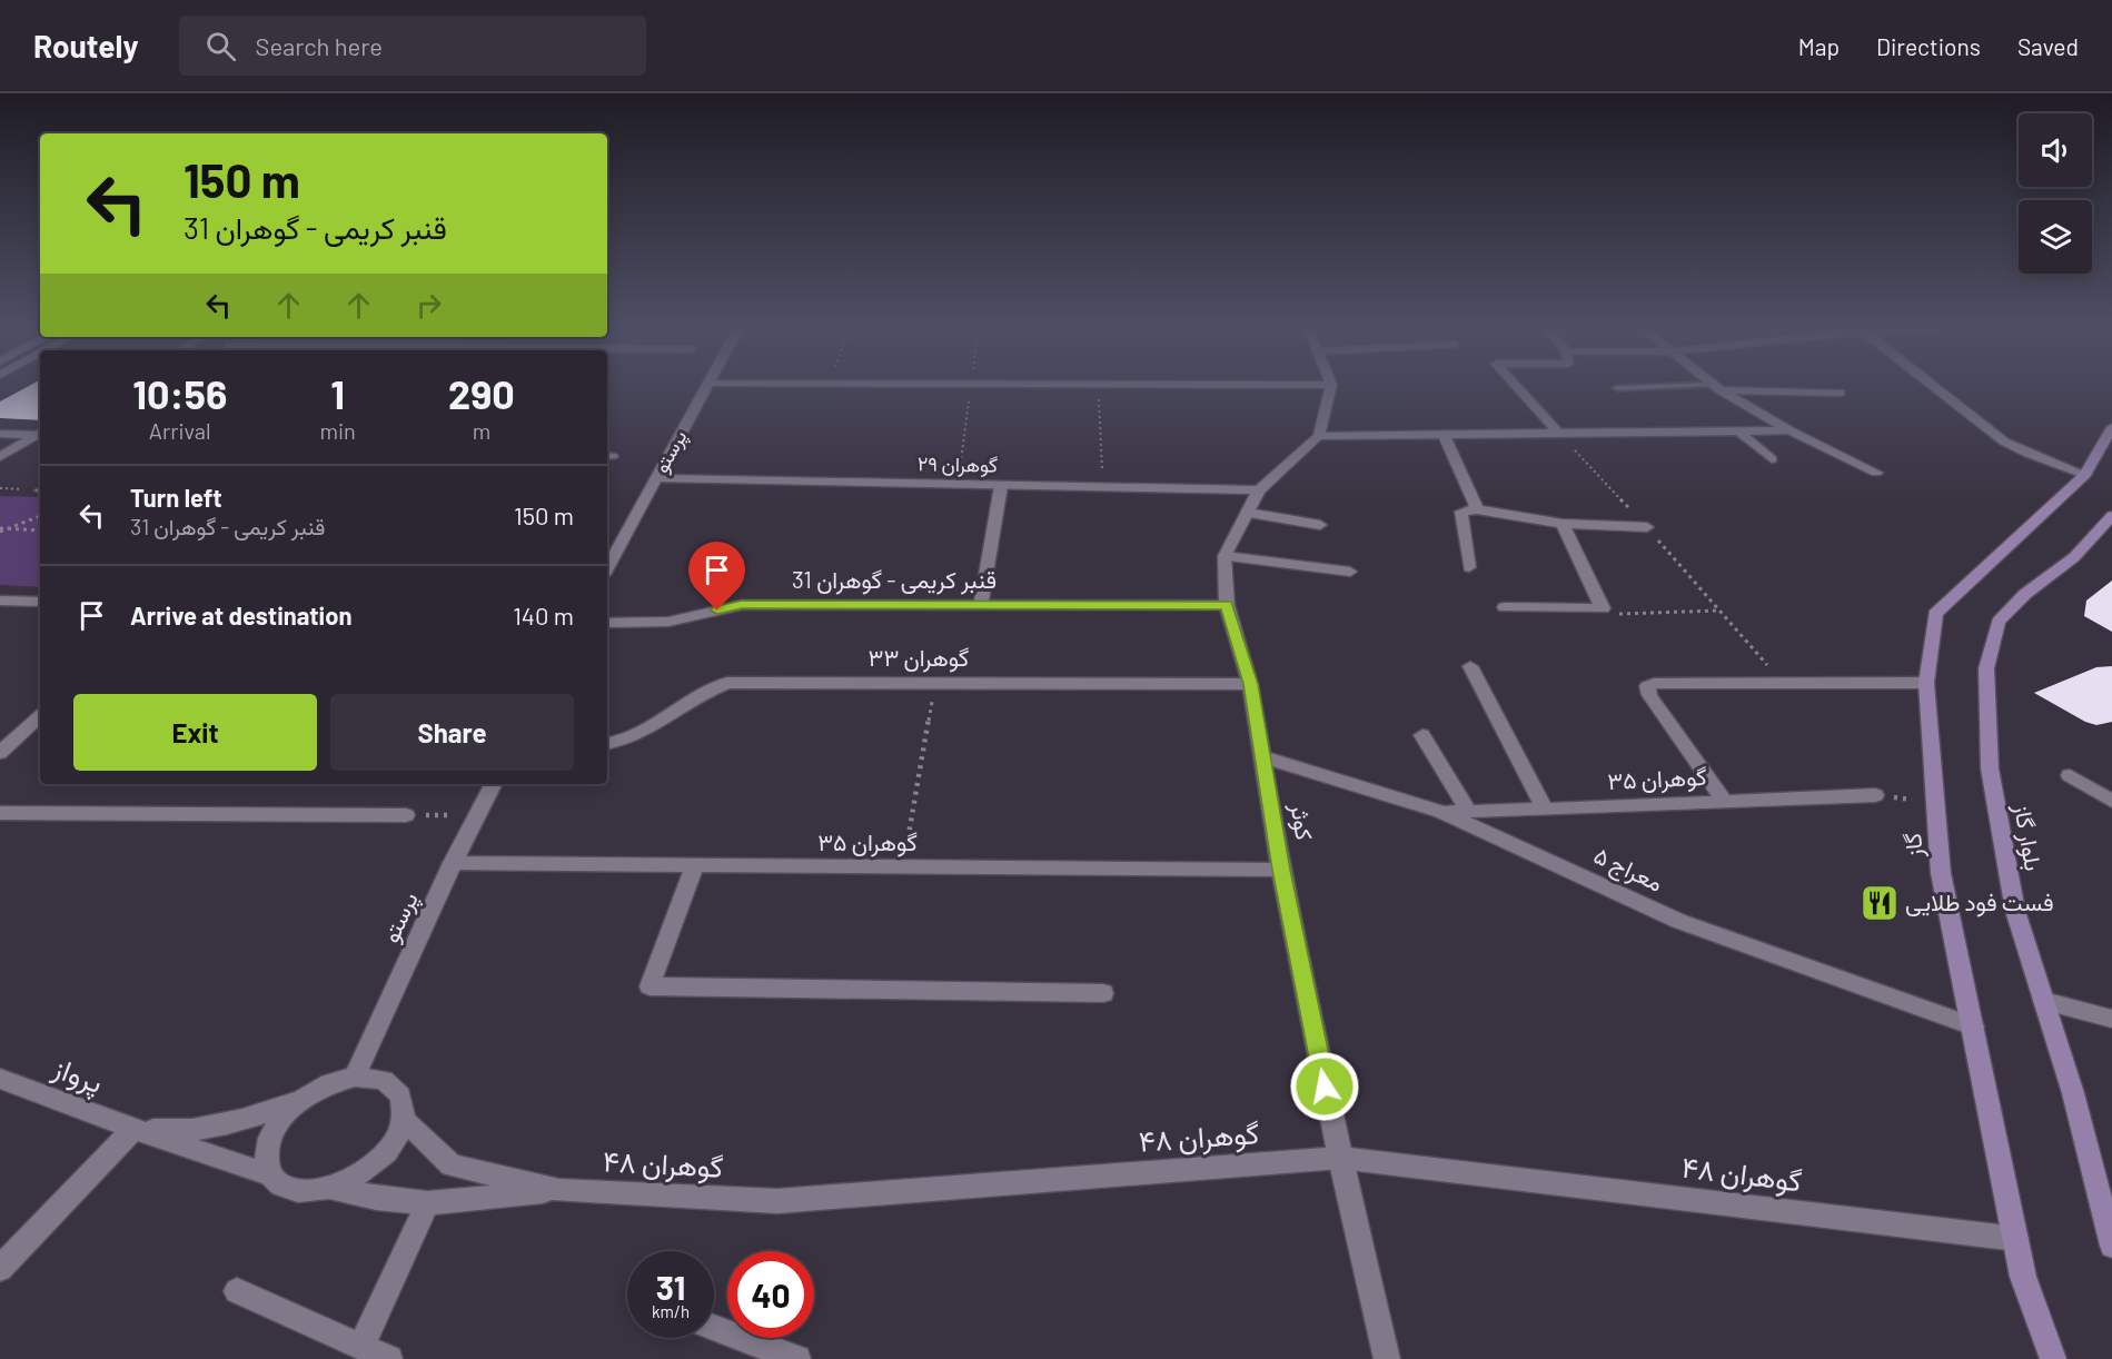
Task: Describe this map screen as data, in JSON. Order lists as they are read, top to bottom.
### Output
{
  "streets": {
    "main road": ["بلوار گاز", "گاز"],
    "street": [
      "پرستو",
      "گوهران ۲۹",
      "قنبر کریمی - گوهران 31",
      "گوهران ۳۳",
      "گوهران ۳۵",
      "کوثر",
      "معراج ۵",
      "پرواز",
      "گوهران ۴۸"
    ]
  },
  "crossings": [
    ["پرستو", "گوهران ۲۹"],
    ["پرستو", "گوهران ۳۵"],
    ["پرستو", "پرواز"],
    ["پرستو", "گوهران ۴۸"],
    ["گوهران ۲۹", "کوثر"],
    ["قنبر کریمی - گوهران 31", "کوثر"],
    ["گوهران ۳۳", "کوثر"],
    ["گوهران ۳۵", "کوثر"],
    ["گوهران ۳۵", "معراج ۵"],
    ["کوثر", "معراج ۵"],
    ["کوثر", "گوهران ۴۸"],
    ["گاز", "معراج ۵"],
    ["گاز", "گوهران ۴۸"],
    ["پرواز", "گوهران ۴۸"]
  ],
  "places": {
    "restaurant": ["فست فود طلایی"]
  },
  "page": {
    "header": "Routely",
    "search": "Search here",
    "nav": ["Map", "Directions", "Saved"],
    "turn": ["150 m", "قنبر کریمی - گوهران 31"],
    "eta": [
      "10:56",
      "Arrival",
      "1",
      "min",
      "290",
      "m"
    ],
    "list": [
      {
        "name": "Turn left",
        "note": "قنبر کریمی - گوهران 31",
        "value": "150 m"
      },
      {
        "name": "Arrive at destination",
        "value": "140 m"
      }
    ],
    "buttons": ["Exit", "Share"],
    "speed": "31 km/h",
    "limit": "40"
  }
}
